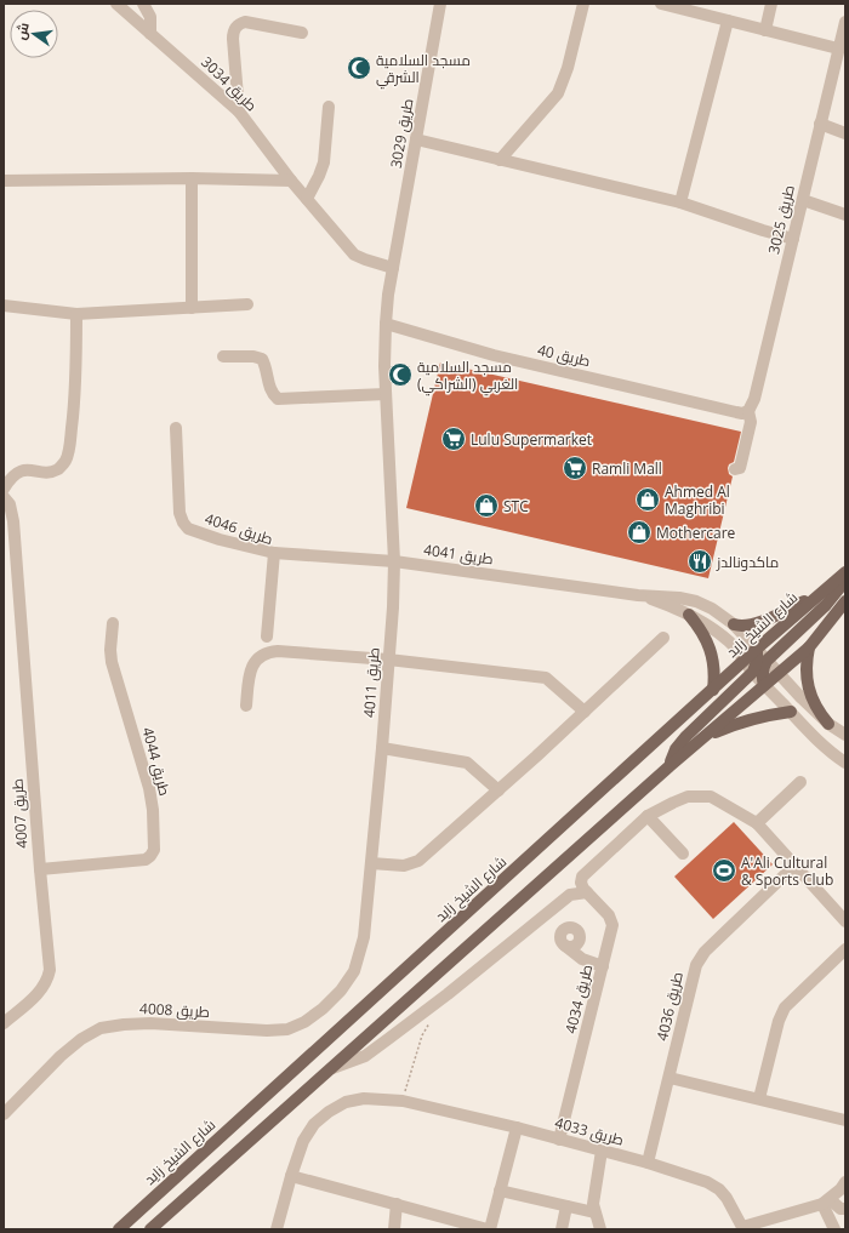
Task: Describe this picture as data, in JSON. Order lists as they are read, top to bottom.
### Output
{
  "streets": {
    "main road": ["شارع الشيخ زايد"],
    "street": [
      "طريق 3034",
      "طريق 3029",
      "طريق 3025",
      "طريق 40",
      "طريق 4046",
      "طريق 4041",
      "طريق 4011",
      "طريق 4044",
      "طريق 4007",
      "طريق 4034",
      "طريق 4036",
      "طريق 4008",
      "طريق 4033"
    ]
  },
  "crossings": [
    ["طريق 3034", "طريق 3029"],
    ["طريق 3034", "طريق 4011"],
    ["طريق 3029", "طريق 4011"],
    ["طريق 3025", "طريق 40"],
    ["طريق 40", "طريق 4011"],
    ["طريق 4046", "طريق 4041"],
    ["طريق 4041", "شارع الشيخ زايد"],
    ["طريق 4041", "طريق 4011"],
    ["طريق 4011", "طريق 4008"],
    ["طريق 4044", "طريق 4007"],
    ["طريق 4034", "طريق 4033"],
    ["طريق 4036", "طريق 4033"]
  ],
  "places": {
    "mosque": ["مسجد السلامية الشرقي", "مسجد السلامية الغربي (الشراكي)"],
    "supermarket": ["Lulu Supermarket", "Ramli Mall"],
    "shop": ["Ahmed Al Maghribi", "STC", "Mothercare"],
    "restaurant": ["ماكدونالدز"],
    "sports": ["A'Ali Cultural & Sports Club"]
  },
  "north": "left"
}
